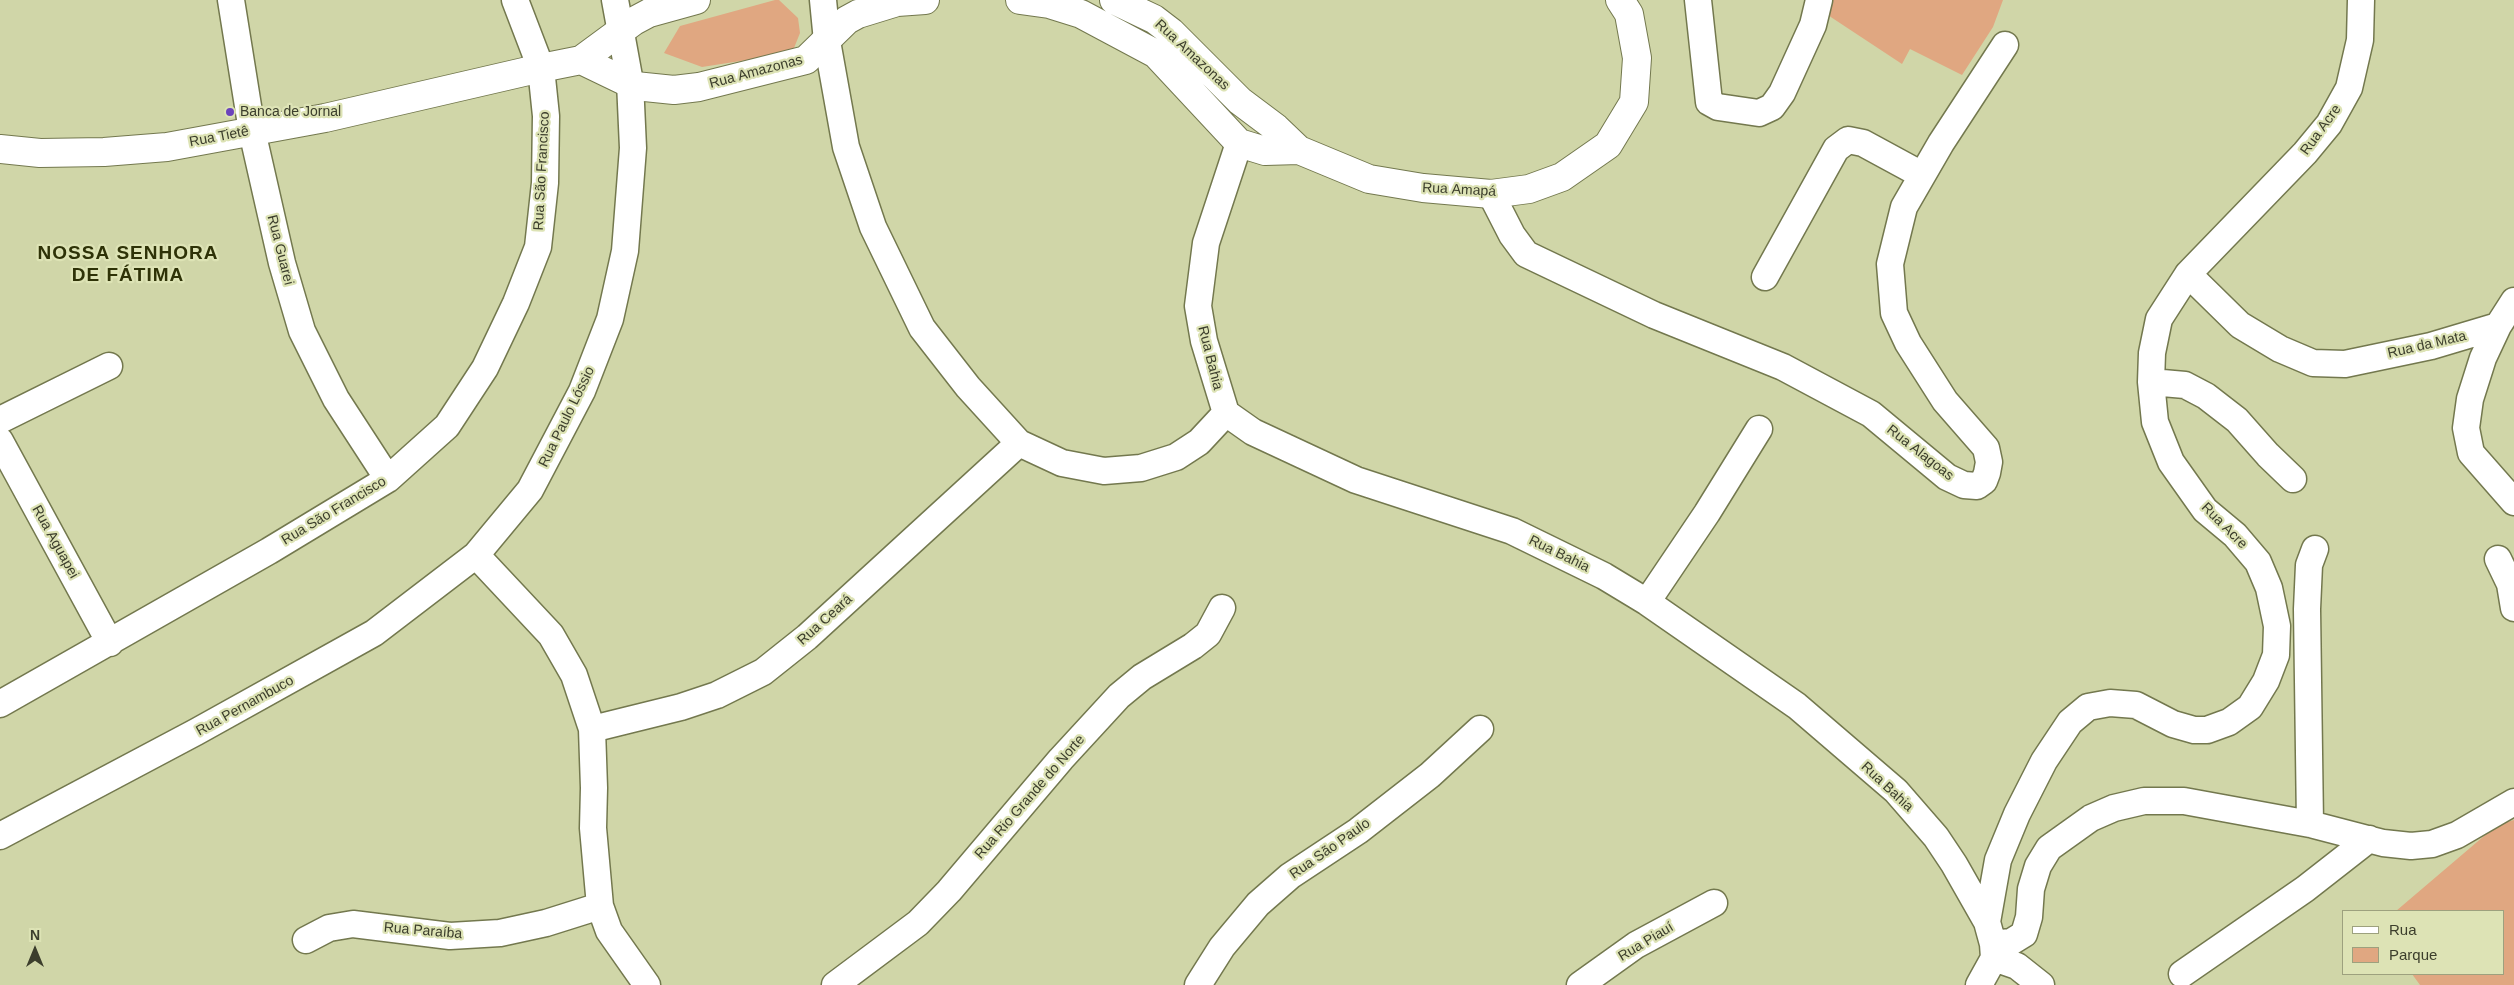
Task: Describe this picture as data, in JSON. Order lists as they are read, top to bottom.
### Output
{
  "streets": {
    "main road": ["Rua Amazonas", "Rua Tietê", "Rua Amapá"],
    "street": [
      "Rua Acre",
      "Rua São Francisco",
      "Rua Guarei",
      "Rua da Mata",
      "Rua Bahia",
      "Rua Paulo Lóssio",
      "Rua Alagoas",
      "Rua Aguapei",
      "Rua Ceará",
      "Rua Pernambuco",
      "Rua Rio Grande do Norte",
      "Rua São Paulo",
      "Rua Paraíba",
      "Rua Piauí"
    ]
  },
  "crossings": [
    ["Rua Amazonas", "Rua Amapá"],
    ["Rua Amazonas", "Rua Paulo Lóssio"],
    ["Rua Acre", "Rua da Mata"],
    ["Rua Acre", "Rua Bahia"],
    ["Rua Tietê", "Rua São Francisco"],
    ["Rua Tietê", "Rua Guarei"],
    ["Rua Tietê", "Rua Paulo Lóssio"],
    ["Rua São Francisco", "Rua Guarei"],
    ["Rua São Francisco", "Rua Aguapei"],
    ["Rua Amapá", "Rua Bahia"],
    ["Rua Amapá", "Rua Alagoas"],
    ["Rua Paulo Lóssio", "Rua Pernambuco"]
  ],
  "districts": ["NOSSA SENHORA DE FÁTIMA"],
  "places": ["Banca de Jornal"],
  "legend": ["Rua", "Parque"],
  "north": "top"
}
